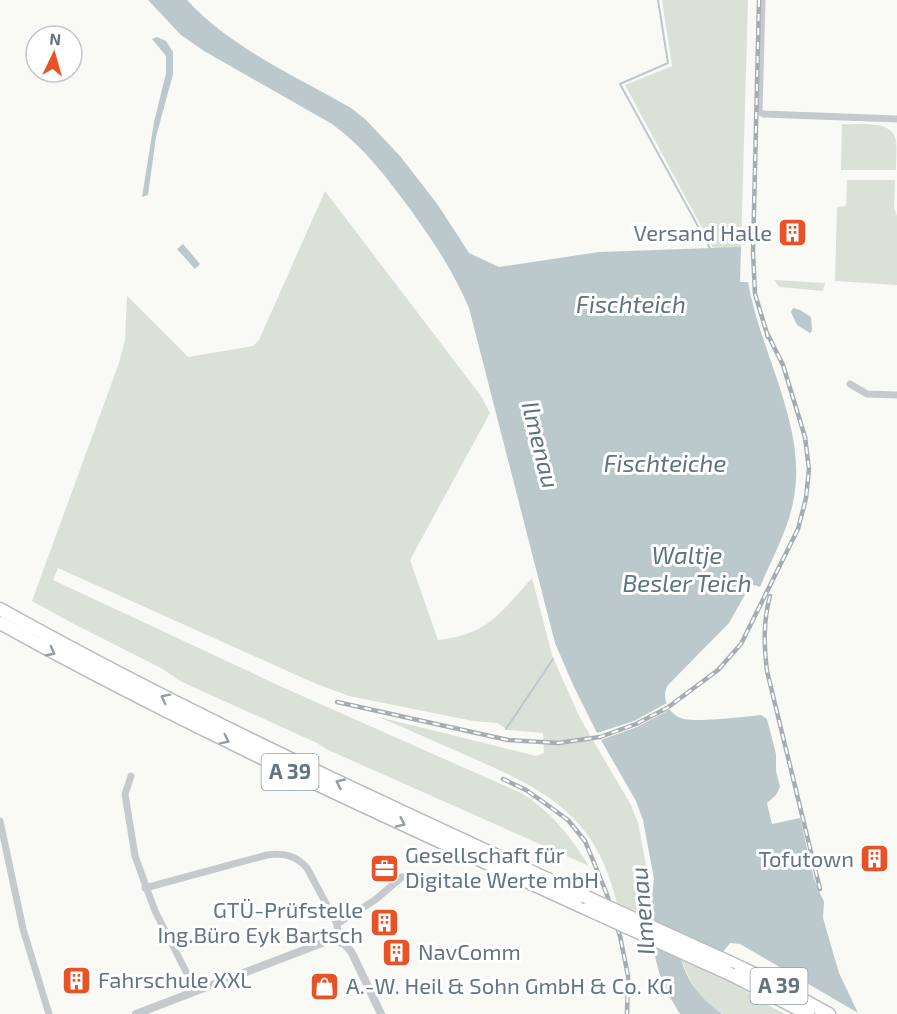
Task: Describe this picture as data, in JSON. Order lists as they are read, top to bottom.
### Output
{
  "streets": {
    "highway": ["A 39"]
  },
  "water": [
    "Fischteich",
    "Ilmenau",
    "Fischteiche",
    "Waltje Besler Teich"
  ],
  "places": {
    "building": [
      "Versand Halle",
      "Tofutown",
      "GTÜ-Prüfstelle Ing.Büro Eyk Bartsch",
      "NavComm",
      "Fahrschule XXL"
    ],
    "office": ["Gesellschaft für Digitale Werte mbH"],
    "shop": ["A.-W. Heil & Sohn GmbH & Co. KG"]
  },
  "north": "top"
}
